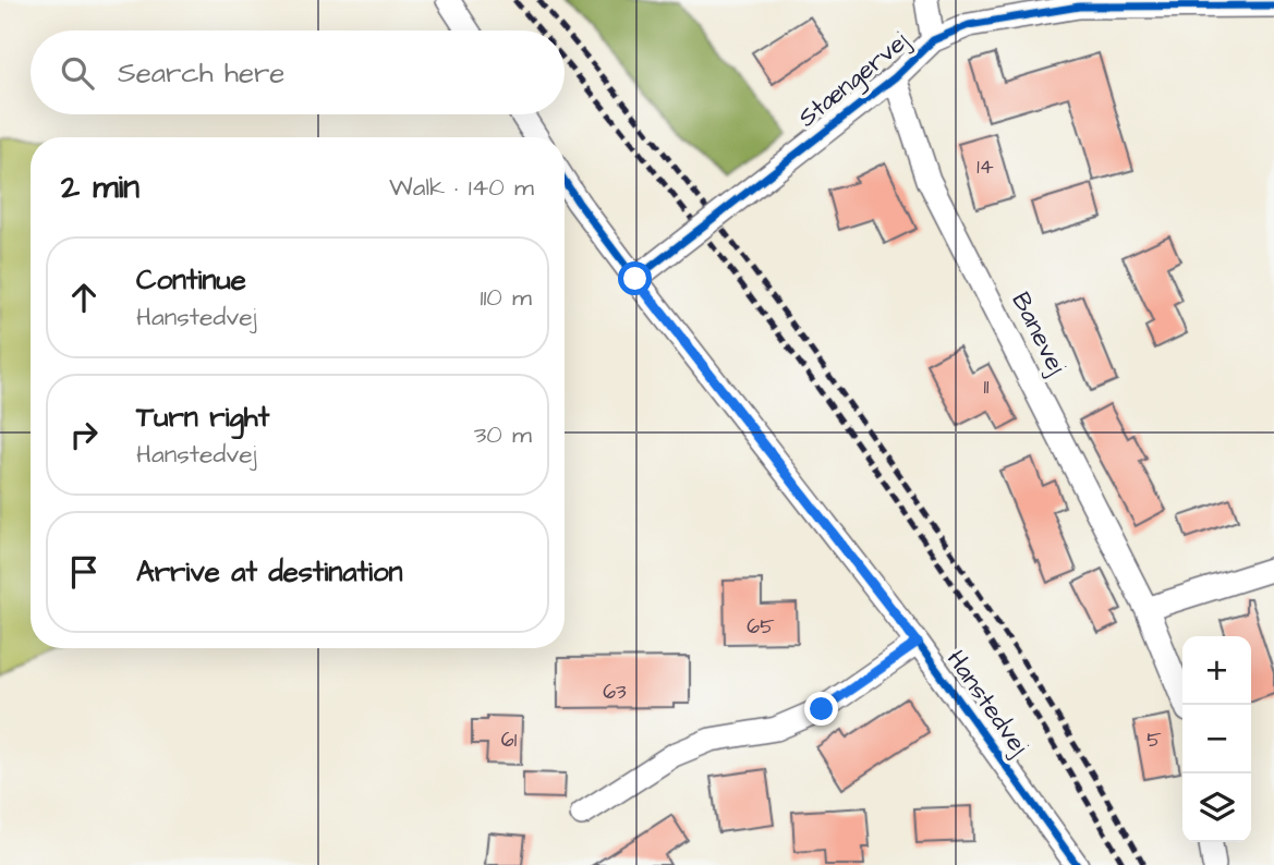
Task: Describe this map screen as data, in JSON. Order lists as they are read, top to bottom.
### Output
{
  "streets": {
    "street": ["Stængervej", "Banevej", "Hanstedvej"]
  },
  "crossings": [
    ["Stængervej", "Banevej"],
    ["Stængervej", "Hanstedvej"]
  ],
  "house_numbers": [
    "14",
    "11",
    "65",
    "63",
    "61",
    "5"
  ],
  "page": {
    "search": "Search here",
    "heading": ["2 min", "Walk · 140 m"],
    "list": [
      ["Continue", "Hanstedvej", "110 m"],
      ["Turn right", "Hanstedvej", "30 m"],
      "Arrive at destination"
    ],
    "map_buttons": ["+", "−"]
  }
}
